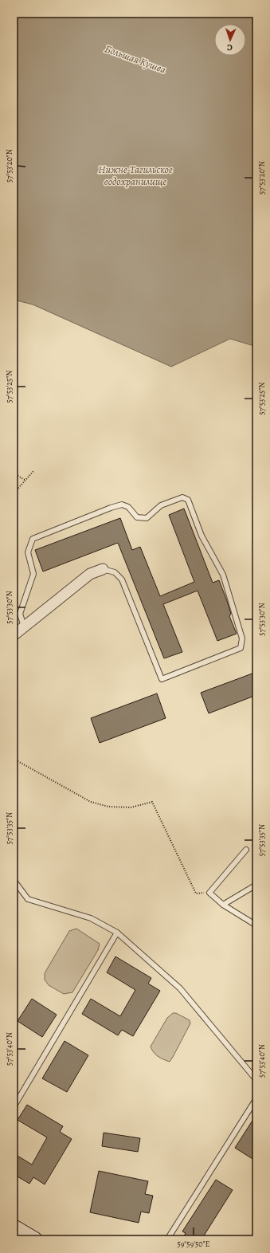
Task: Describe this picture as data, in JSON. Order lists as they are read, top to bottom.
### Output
{
  "water": ["Большая Кушва", "Нижне-Тагильское водохранилище"],
  "north": "bottom",
  "coordinates": [
    "57°53'20\"N",
    "57°53'25\"N",
    "57°53'30\"N",
    "57°53'35\"N",
    "57°53'40\"N",
    "59°59'50\"E"
  ]
}
